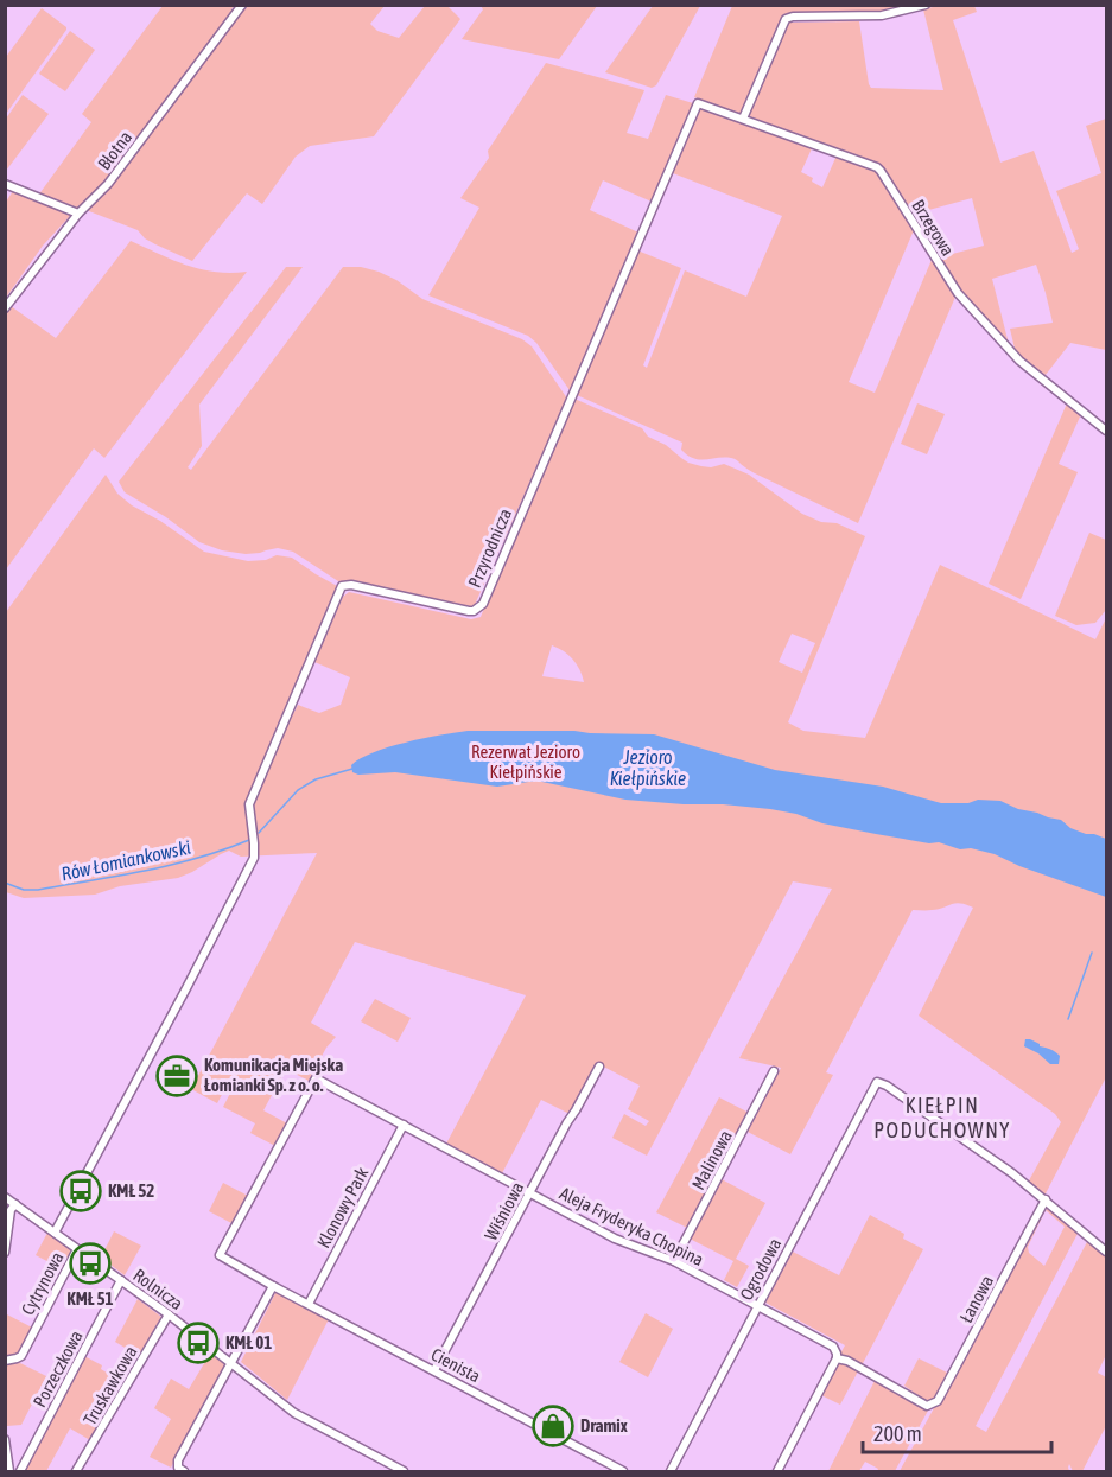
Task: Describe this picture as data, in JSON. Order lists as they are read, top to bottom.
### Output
{
  "streets": {
    "street": [
      "Błotna",
      "Brzegowa",
      "Przyrodnicza",
      "Malinowa",
      "Klonowy Park",
      "Wiśniowa",
      "Aleja Fryderyka Chopina",
      "Ogrodowa",
      "Cytrynowa",
      "Rolnicza",
      "Łanowa",
      "Cienista",
      "Porzeczkowa",
      "Truskawkowa"
    ]
  },
  "crossings": [
    ["Brzegowa", "Przyrodnicza"],
    ["Przyrodnicza", "Rolnicza"],
    ["Malinowa", "Aleja Fryderyka Chopina"],
    ["Klonowy Park", "Aleja Fryderyka Chopina"],
    ["Klonowy Park", "Cienista"],
    ["Wiśniowa", "Aleja Fryderyka Chopina"],
    ["Wiśniowa", "Cienista"],
    ["Aleja Fryderyka Chopina", "Ogrodowa"],
    ["Aleja Fryderyka Chopina", "Łanowa"],
    ["Aleja Fryderyka Chopina", "Cienista"],
    ["Ogrodowa", "Łanowa"],
    ["Cytrynowa", "Rolnicza"],
    ["Rolnicza", "Porzeczkowa"],
    ["Rolnicza", "Truskawkowa"]
  ],
  "districts": ["KIEŁPIN PODUCHOWNY"],
  "water": ["Jezioro Kiełpińskie", "Rów Łomiankowski"],
  "parks": ["Rezerwat Jezioro Kiełpińskie"],
  "places": {
    "office": ["Komunikacja Miejska Łomianki Sp. z o. o."],
    "bus stop": ["KMŁ 52", "KMŁ 51", "KMŁ 01"],
    "shop": ["Dramix"]
  },
  "scale_bar": "200 m"
}
